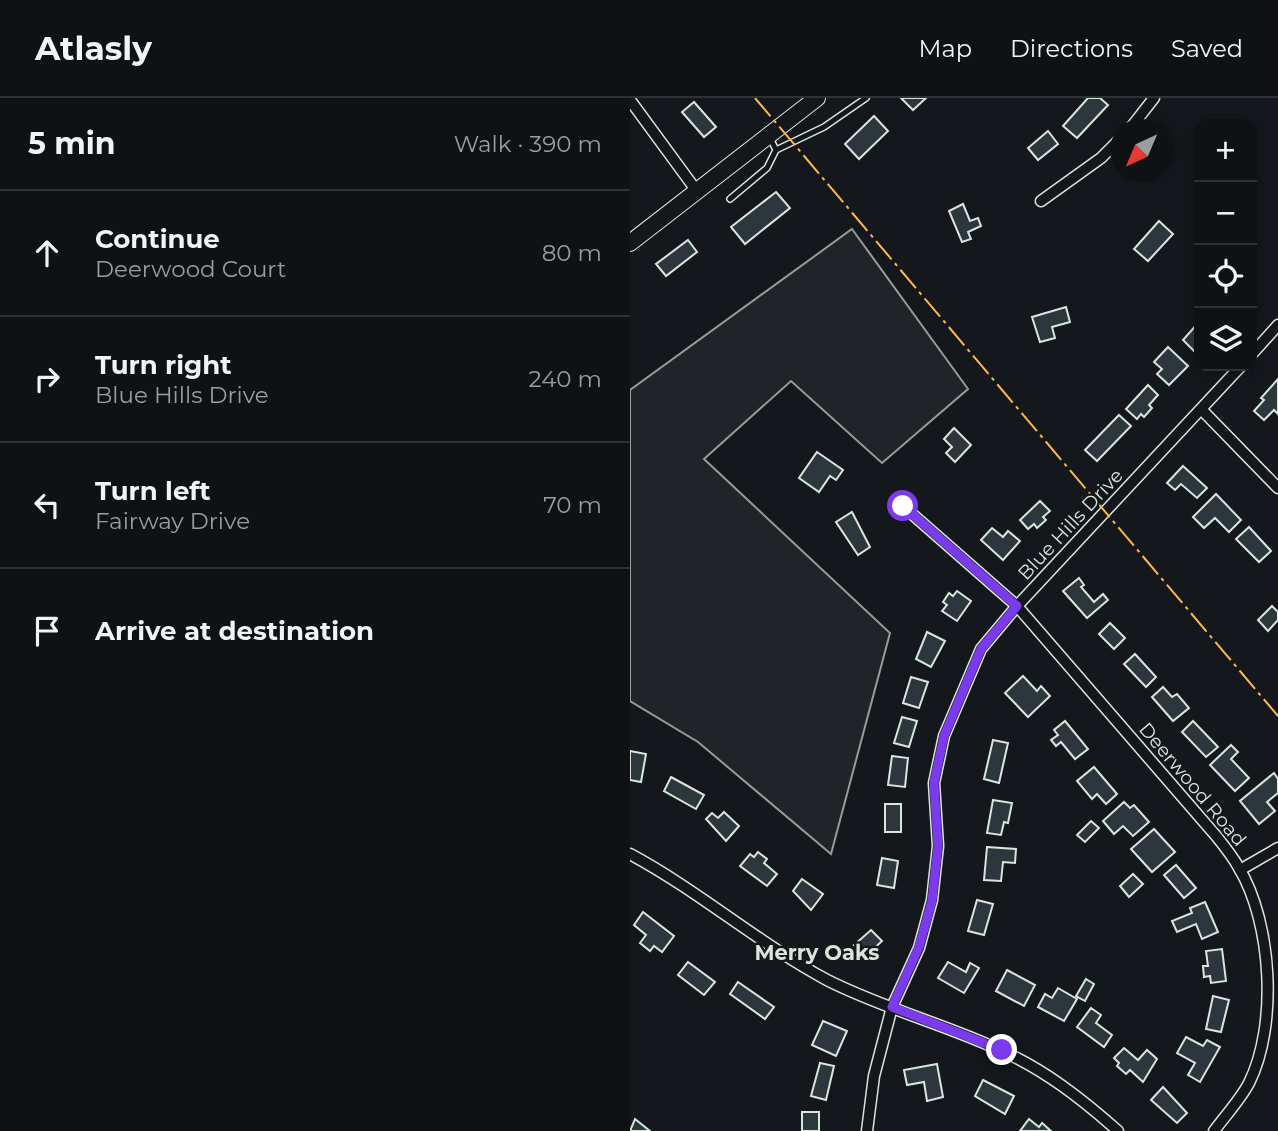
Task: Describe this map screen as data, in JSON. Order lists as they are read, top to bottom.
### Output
{
  "streets": {
    "street": ["Blue Hills Drive", "Deerwood Road"]
  },
  "crossings": [
    ["Blue Hills Drive", "Deerwood Road"]
  ],
  "districts": ["Merry Oaks"],
  "north": "bottom left",
  "page": {
    "header": "Atlasly",
    "nav": ["Map", "Directions", "Saved"],
    "heading": ["5 min", "Walk · 390 m"],
    "map_buttons": ["+", "−"],
    "list": [
      ["Continue", "Deerwood Court", "80 m"],
      ["Turn right", "Blue Hills Drive", "240 m"],
      ["Turn left", "Fairway Drive", "70 m"],
      "Arrive at destination"
    ]
  }
}
